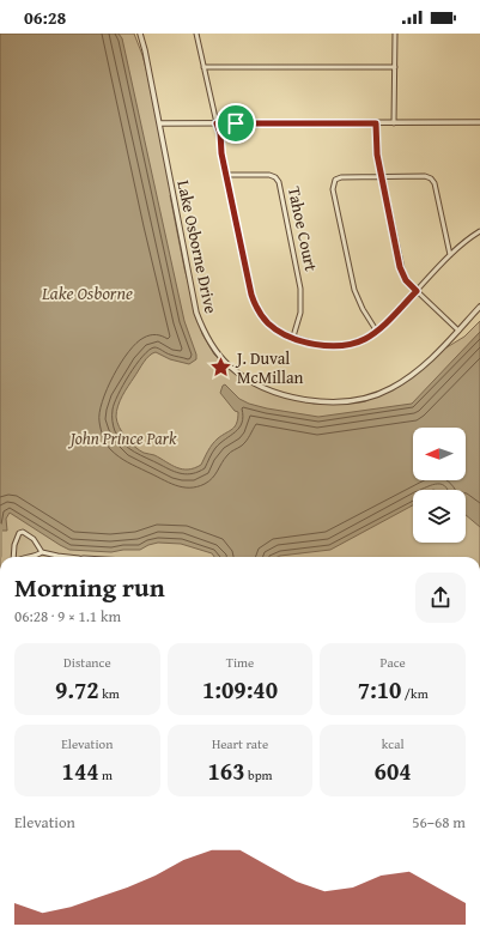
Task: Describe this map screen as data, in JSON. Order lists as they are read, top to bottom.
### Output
{
  "streets": {
    "street": ["Tahoe Court", "Lake Osborne Drive"]
  },
  "water": ["Lake Osborne"],
  "parks": ["John Prince Park"],
  "places": {
    "place": ["J. Duval McMillan"]
  },
  "north": "left",
  "page": {
    "status": "06:28",
    "heading": ["Morning run", "06:28 · 9 × 1.1 km"],
    "stats": [
      ["Distance", "9.72 km"],
      ["Time", "1:09:40"],
      ["Pace", "7:10 /km"],
      ["Elevation", "144 m"],
      ["Heart rate", "163 bpm"],
      ["kcal", "604"]
    ],
    "chart": ["Elevation", "56–68 m"]
  }
}
